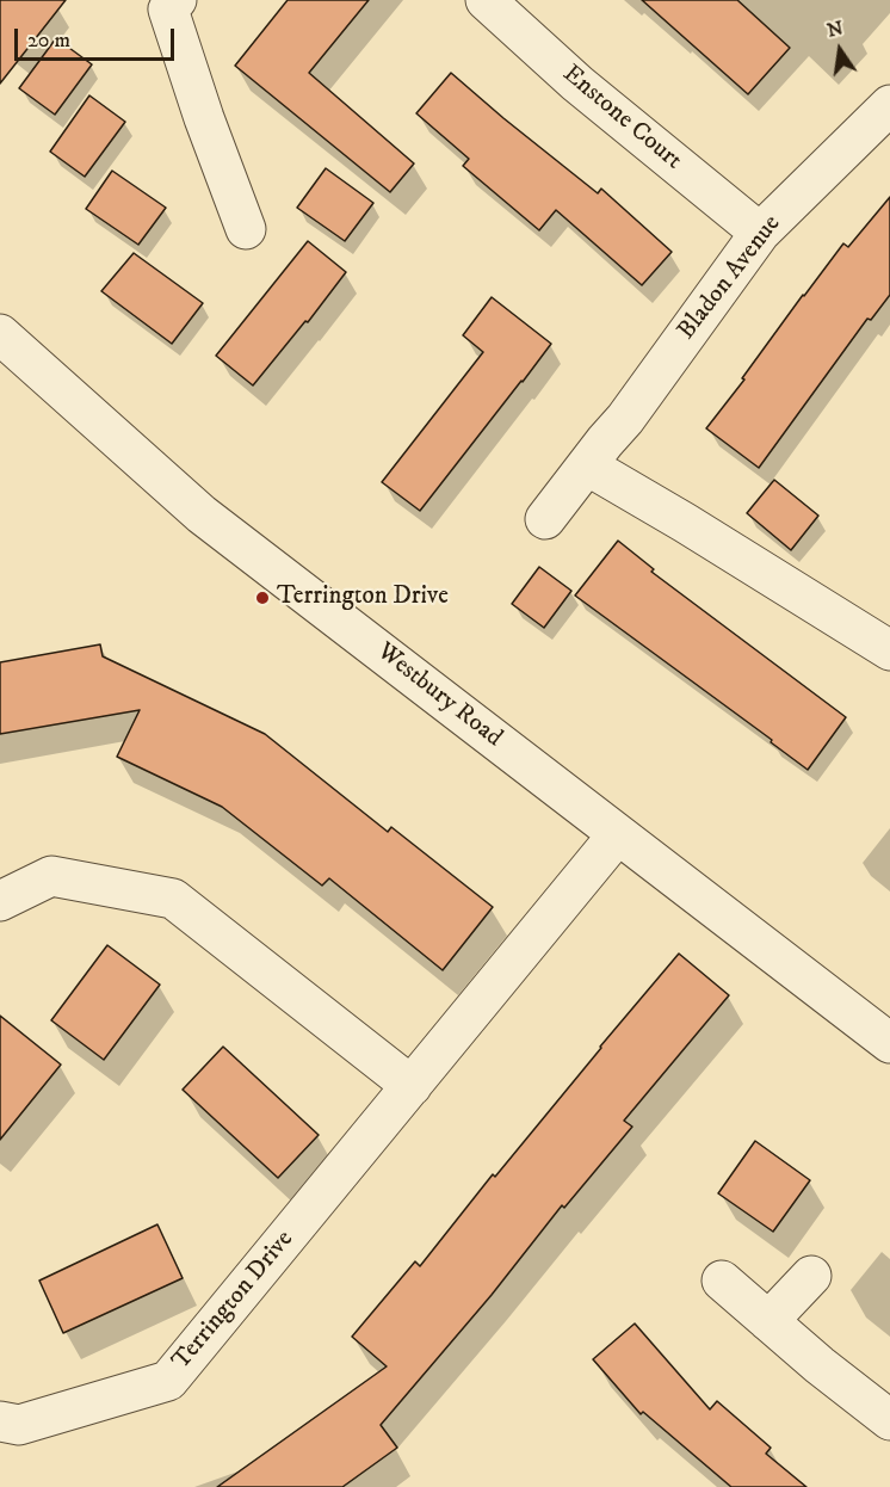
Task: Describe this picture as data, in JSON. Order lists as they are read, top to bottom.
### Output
{
  "streets": {
    "street": [
      "Enstone Court",
      "Bladon Avenue",
      "Westbury Road",
      "Terrington Drive"
    ]
  },
  "crossings": [
    ["Enstone Court", "Bladon Avenue"],
    ["Westbury Road", "Terrington Drive"]
  ],
  "places": ["Terrington Drive"],
  "scale_bar": "20 m",
  "north": "top"
}
